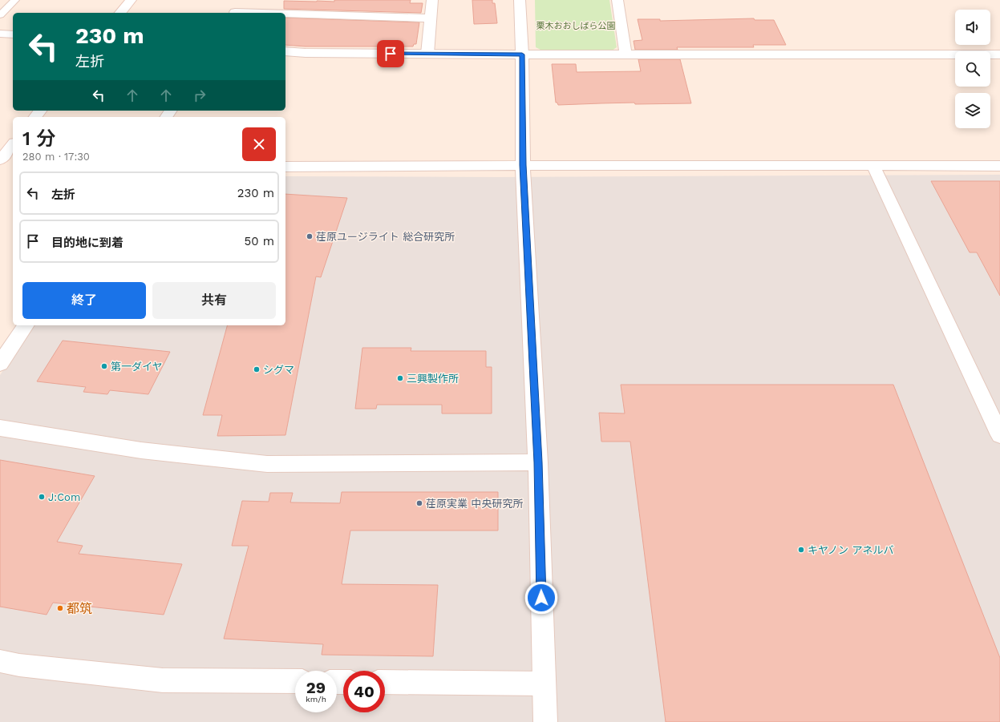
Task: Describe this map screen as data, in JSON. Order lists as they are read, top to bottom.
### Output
{
  "parks": ["栗木おおしばら公園"],
  "places": [
    "荏原ユージライト 総合研究所",
    "第一ダイヤ",
    "シグマ",
    "三興製作所",
    "J:Com",
    "荏原実業 中央研究所",
    "キヤノン アネルバ",
    "都筑"
  ],
  "page": {
    "turn": ["230 m", "左折"],
    "heading": ["1 分", "280 m · 17:30"],
    "list": [
      {
        "name": "左折",
        "value": "230 m"
      },
      {
        "name": "目的地に到着",
        "value": "50 m"
      }
    ],
    "buttons": ["終了", "共有"],
    "speed": "29 km/h",
    "limit": "40"
  }
}
